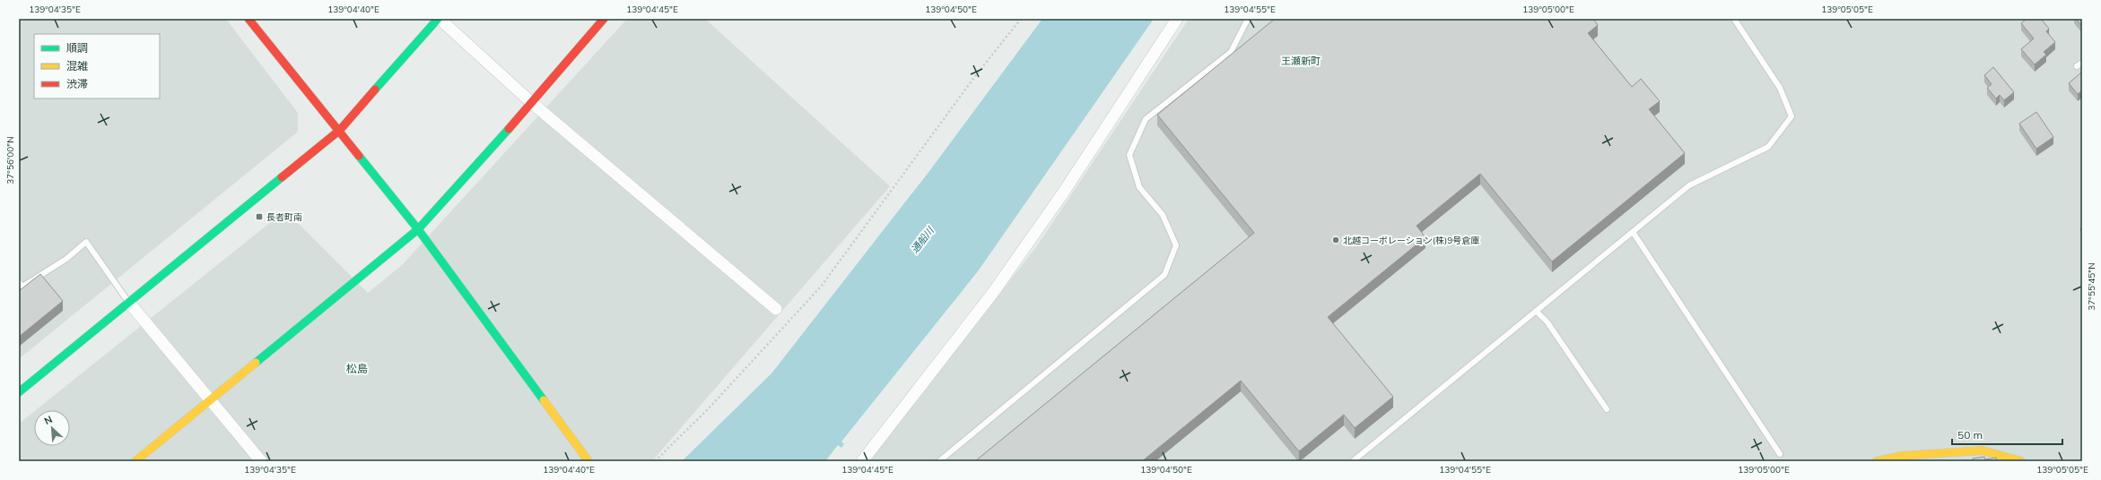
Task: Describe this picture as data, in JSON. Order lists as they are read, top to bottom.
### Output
{
  "districts": ["王瀬新町", "松島"],
  "water": ["通船川"],
  "places": {
    "transit": ["長者町南"],
    "other": ["北越コーポレーション(株)9号倉庫"]
  },
  "legend": ["順調", "混雑", "渋滞"],
  "scale_bar": "50 m",
  "north": "top left",
  "coordinates": [
    "139°04'35\"E",
    "139°04'40\"E",
    "139°04'45\"E",
    "139°04'50\"E",
    "139°04'55\"E",
    "139°05'00\"E",
    "139°05'05\"E",
    "37°56'00\"N",
    "37°55'45\"N"
  ]
}
